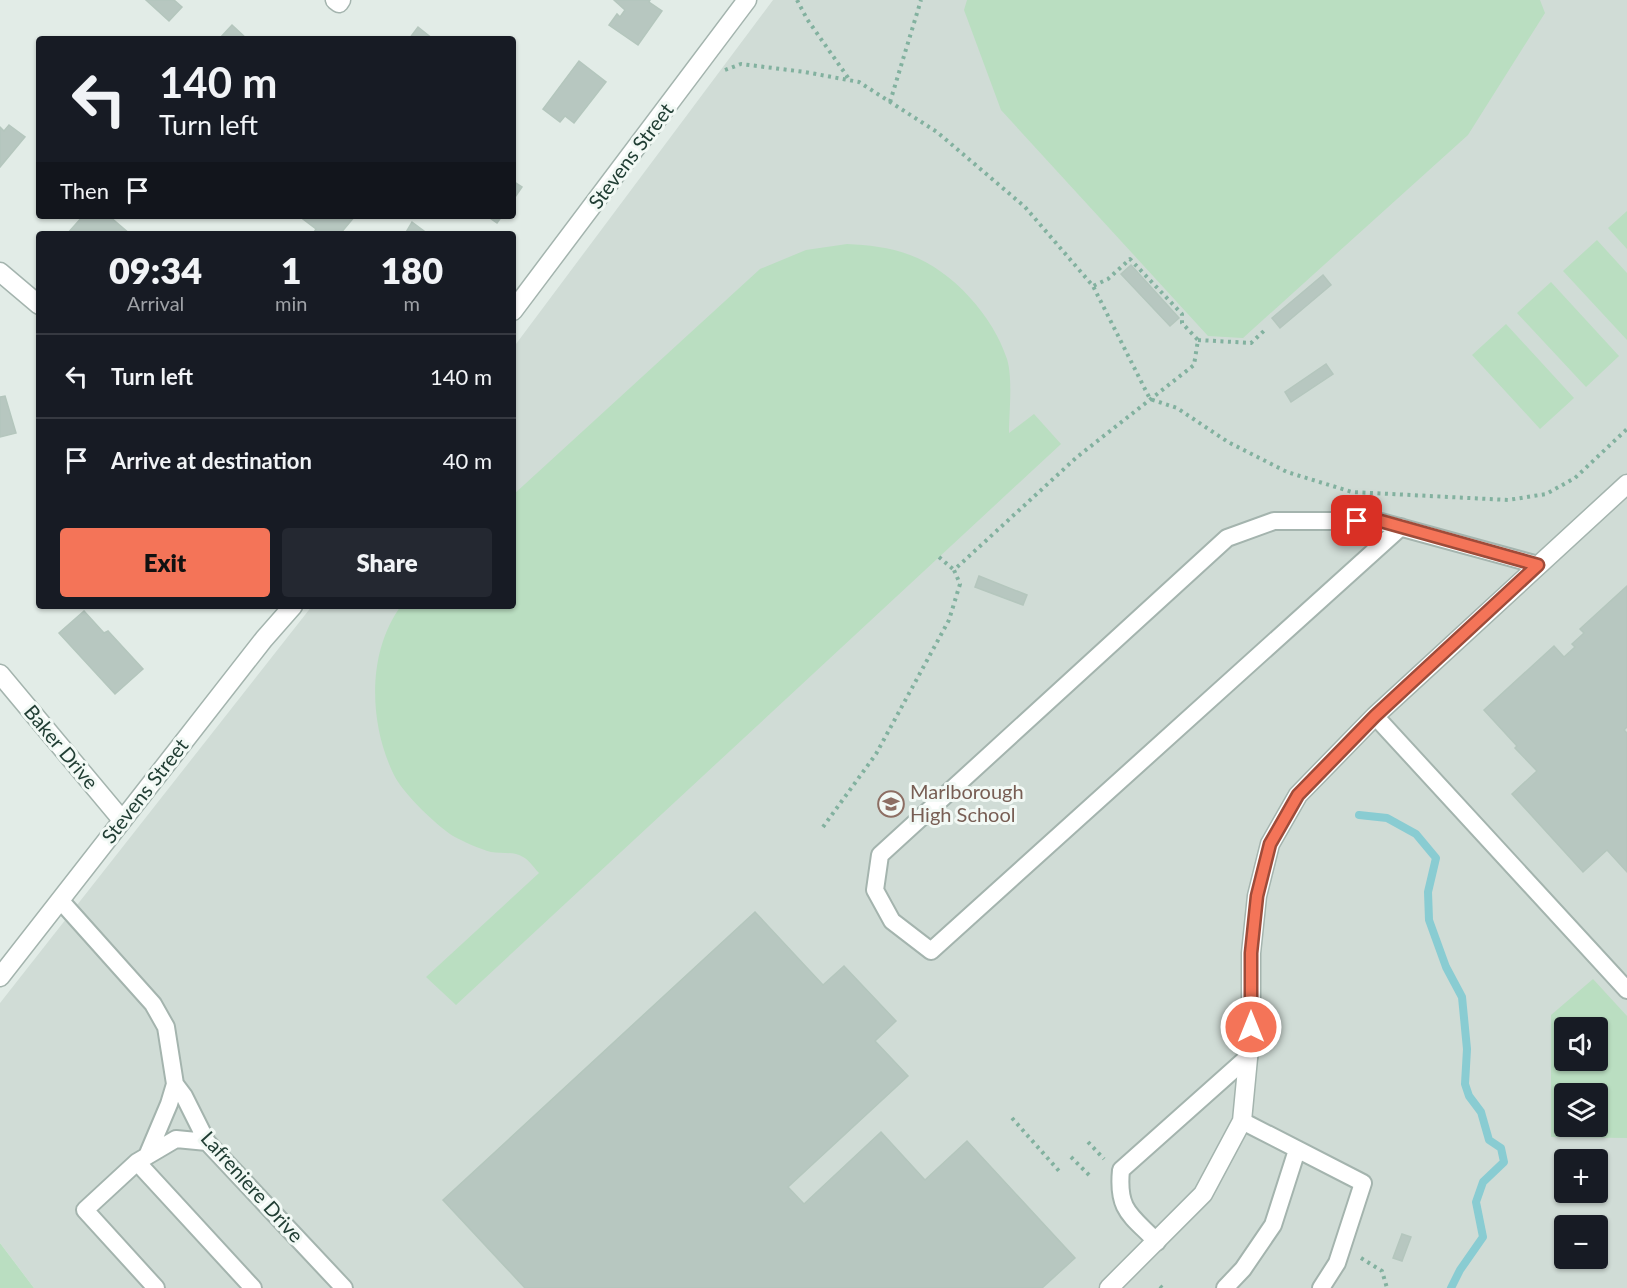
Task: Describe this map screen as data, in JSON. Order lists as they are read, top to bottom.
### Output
{
  "streets": {
    "street": ["Stevens Street", "Baker Drive"],
    "lane": ["Lafreniere Drive"]
  },
  "crossings": [
    ["Stevens Street", "Baker Drive"],
    ["Stevens Street", "Lafreniere Drive"]
  ],
  "places": {
    "school or university": ["Marlborough High School"]
  },
  "page": {
    "turn": ["140 m", "Turn left"],
    "then": "Then",
    "eta": [
      "09:34",
      "Arrival",
      "1",
      "min",
      "180",
      "m"
    ],
    "list": [
      {
        "name": "Turn left",
        "value": "140 m"
      },
      {
        "name": "Arrive at destination",
        "value": "40 m"
      }
    ],
    "buttons": ["Exit", "Share"],
    "map_buttons": ["+", "−"]
  }
}
